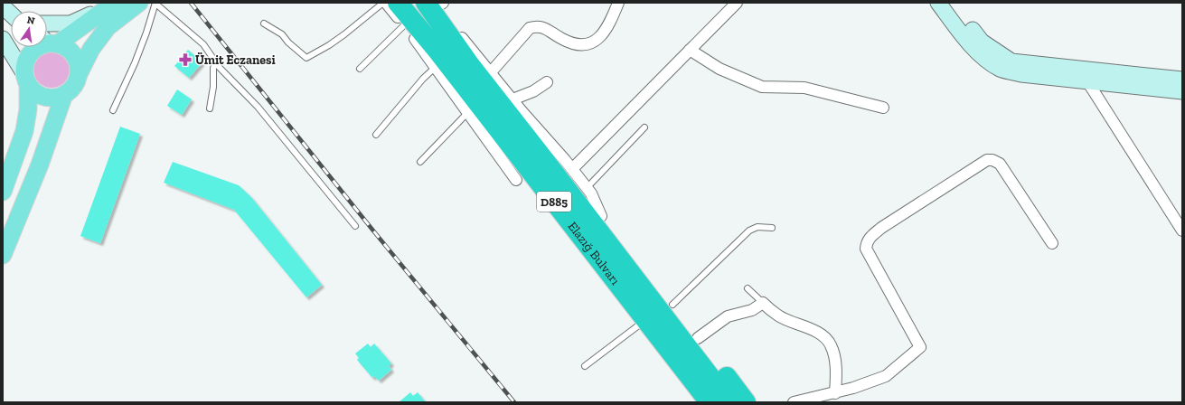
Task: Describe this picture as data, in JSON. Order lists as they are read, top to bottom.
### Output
{
  "streets": {
    "highway": ["D885", "Elazığ Bulvarı"]
  },
  "places": {
    "pharmacy": ["Ümit Eczanesi"]
  },
  "north": "top"
}
